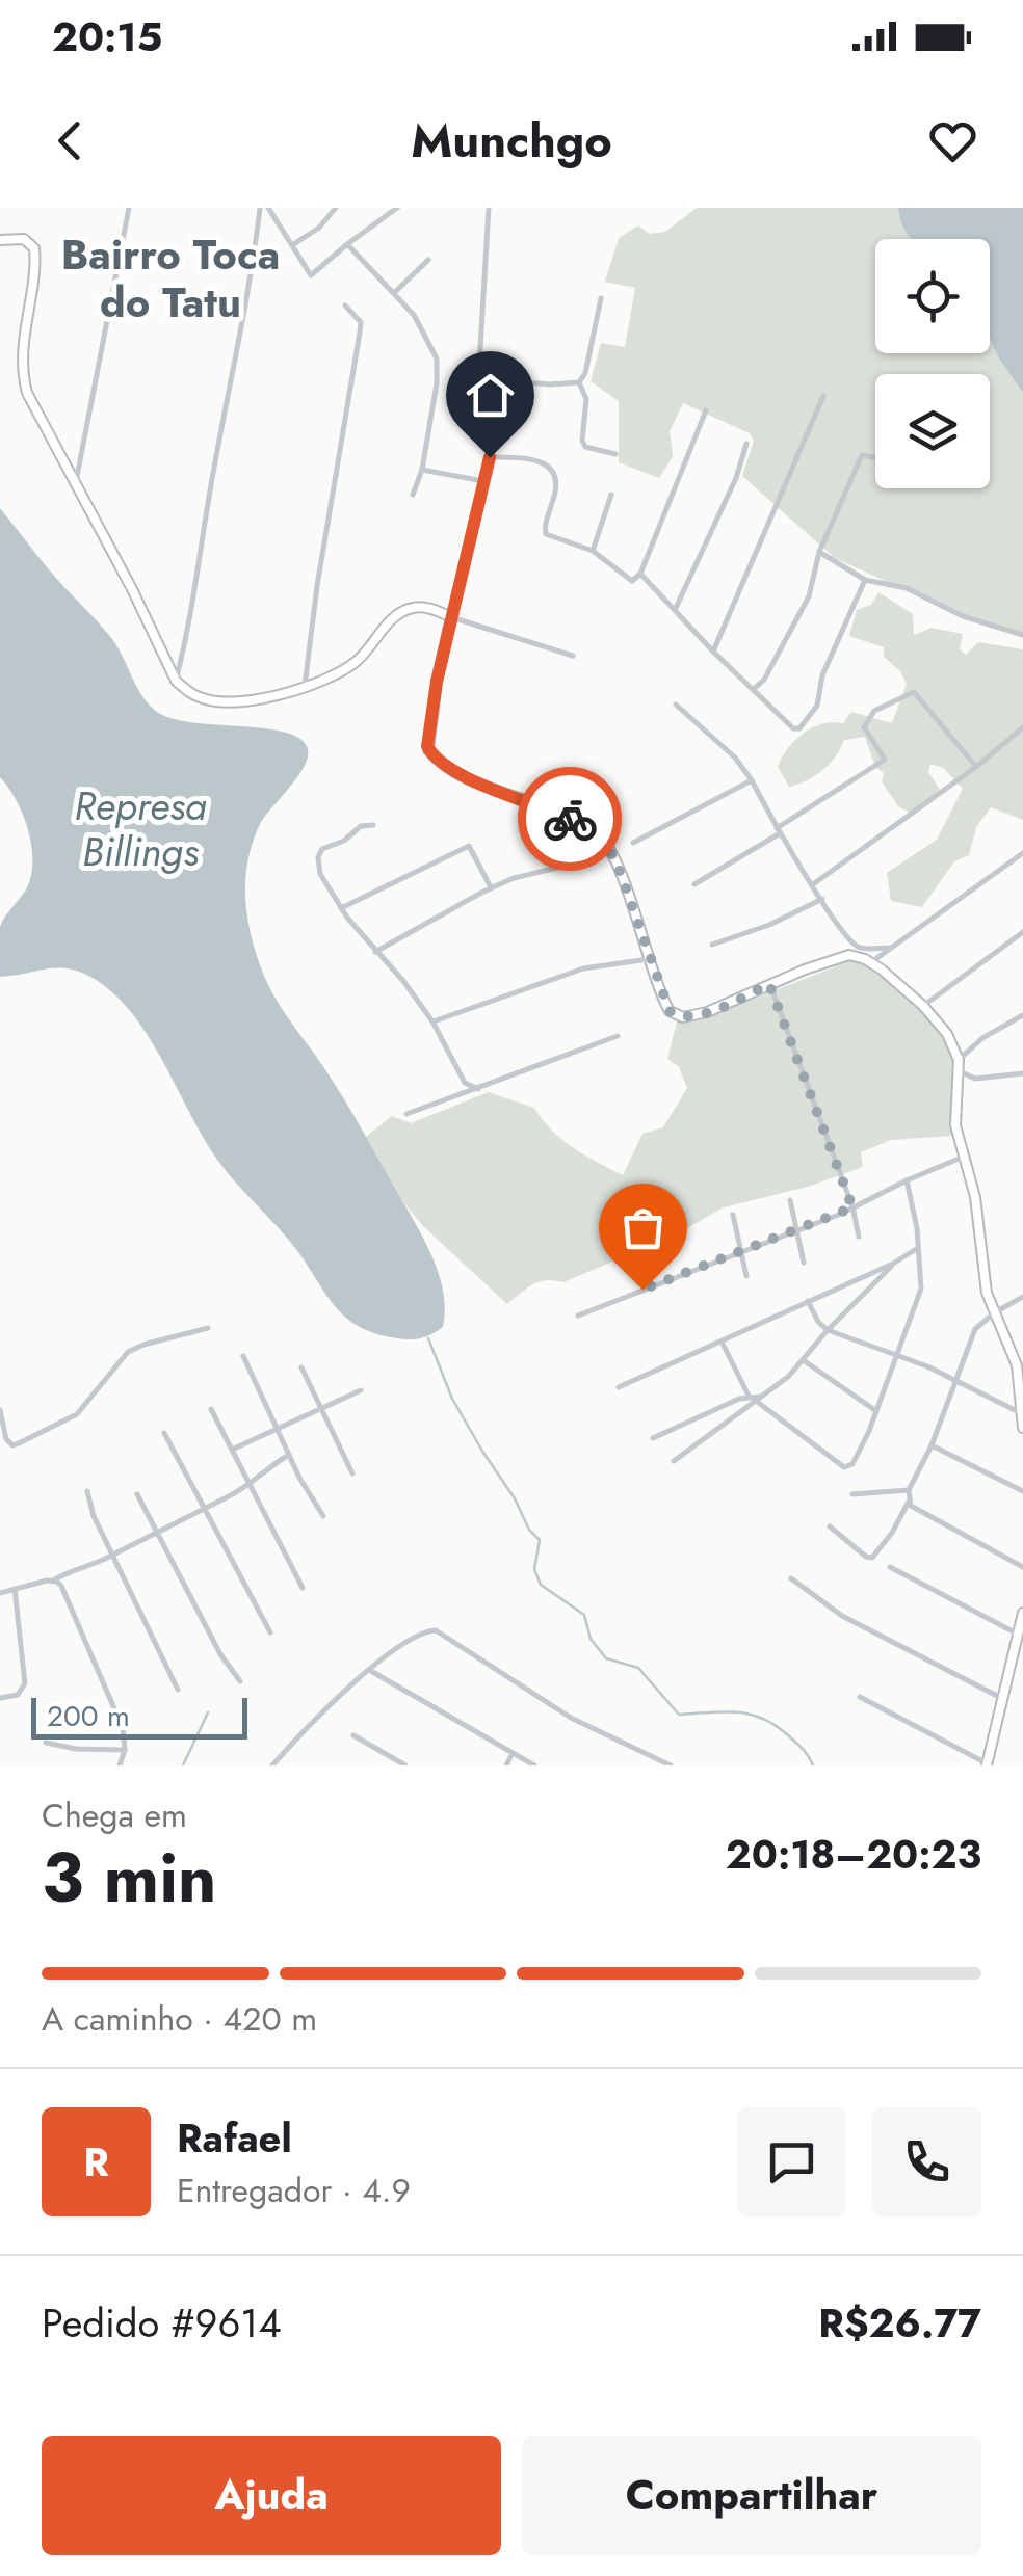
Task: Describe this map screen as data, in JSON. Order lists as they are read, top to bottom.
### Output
{
  "districts": ["Bairro Toca do Tatu"],
  "water": ["Represa Billings"],
  "scale_bar": "200 m",
  "page": {
    "status": "20:15",
    "header": "Munchgo",
    "scale": "200 m",
    "heading": ["3 min", "Chega em", "20:18–20:23"],
    "panel": [
      "Rafael",
      "Entregador · 4.9",
      "Pedido #9614",
      "R$26.77"
    ],
    "bar": "A caminho · 420 m",
    "round": "R",
    "buttons": ["Ajuda", "Compartilhar"]
  }
}
